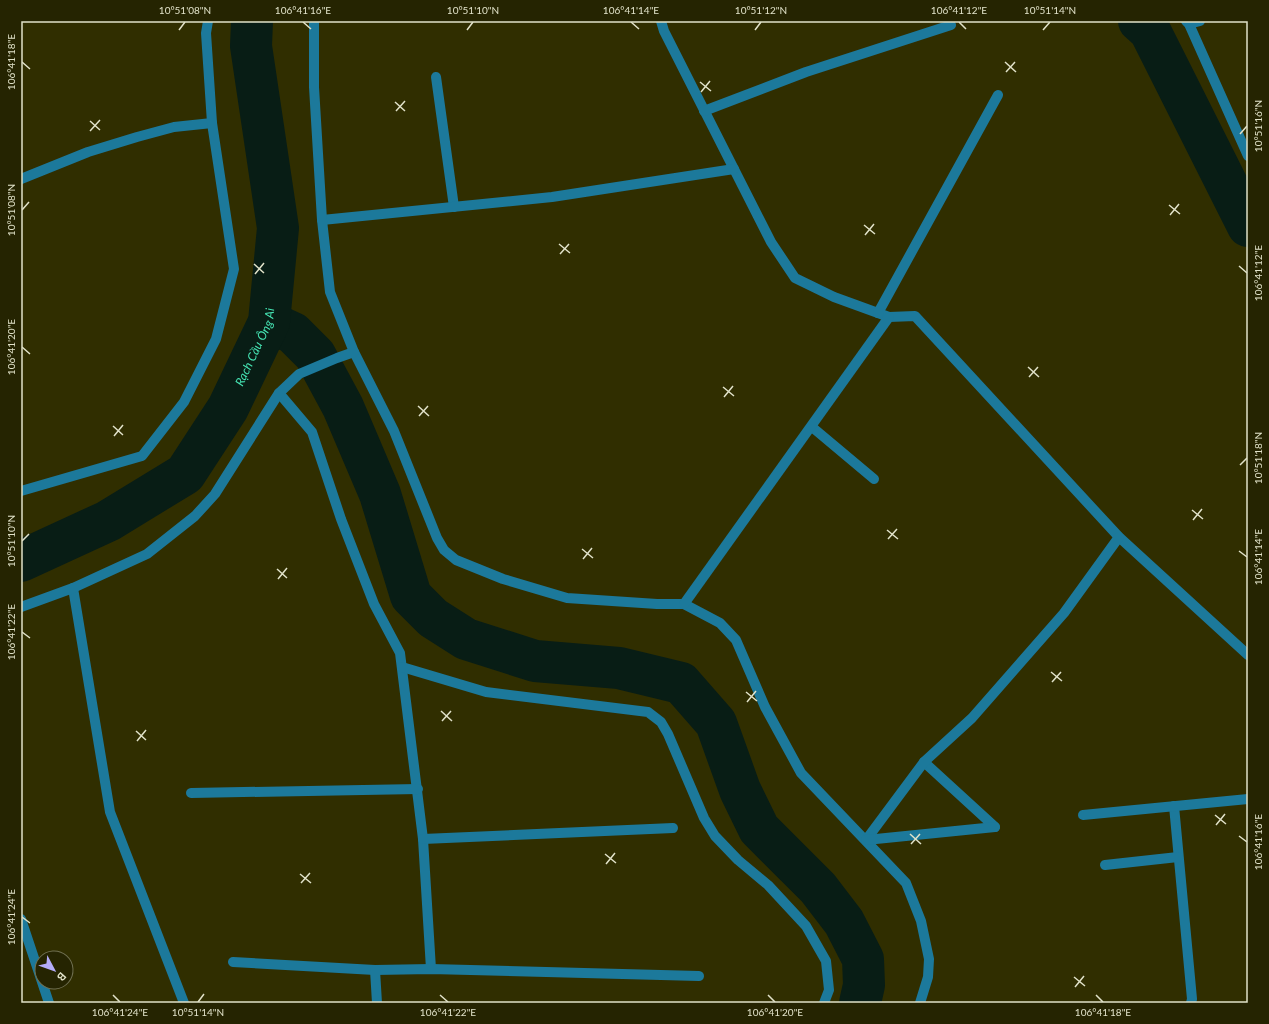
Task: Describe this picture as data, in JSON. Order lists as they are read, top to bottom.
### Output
{
  "water": ["Rạch Cầu Ông Ai"],
  "north": "bottom right",
  "coordinates": [
    "10°51'08\"N",
    "106°41'16\"E",
    "10°51'10\"N",
    "106°41'14\"E",
    "10°51'12\"N",
    "106°41'12\"E",
    "10°51'14\"N",
    "106°41'18\"E",
    "10°51'16\"N",
    "106°41'20\"E",
    "10°51'18\"N",
    "106°41'22\"E",
    "106°41'24\"E"
  ]
}
